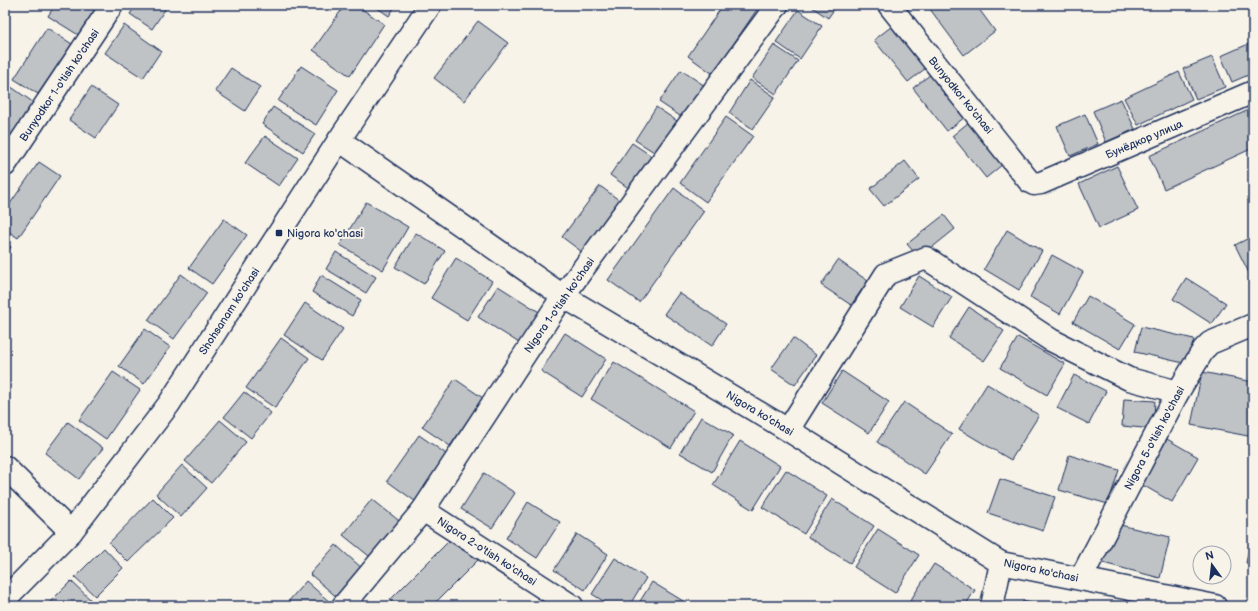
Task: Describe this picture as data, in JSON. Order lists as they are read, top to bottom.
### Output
{
  "streets": {
    "street": [
      "Bunyodkor 1-o'tish ko'chasi",
      "Bunyodkor ko'chasi",
      "Бунёдкор улица",
      "Nigora 1-o'tish ko'chasi",
      "Shohsanam ko'chasi",
      "Nigora ko'chasi",
      "Nigora 5-o'tish ko'chasi",
      "Nigora 2-o'tish ko'chasi"
    ]
  },
  "crossings": [
    ["Bunyodkor ko'chasi", "Бунёдкор улица"],
    ["Nigora 1-o'tish ko'chasi", "Nigora ko'chasi"],
    ["Nigora 1-o'tish ko'chasi", "Nigora 2-o'tish ko'chasi"],
    ["Shohsanam ko'chasi", "Nigora ko'chasi"],
    ["Nigora ko'chasi", "Nigora 5-o'tish ko'chasi"]
  ],
  "places": {
    "transit": ["Nigora ko'chasi"]
  },
  "north": "top"
}
